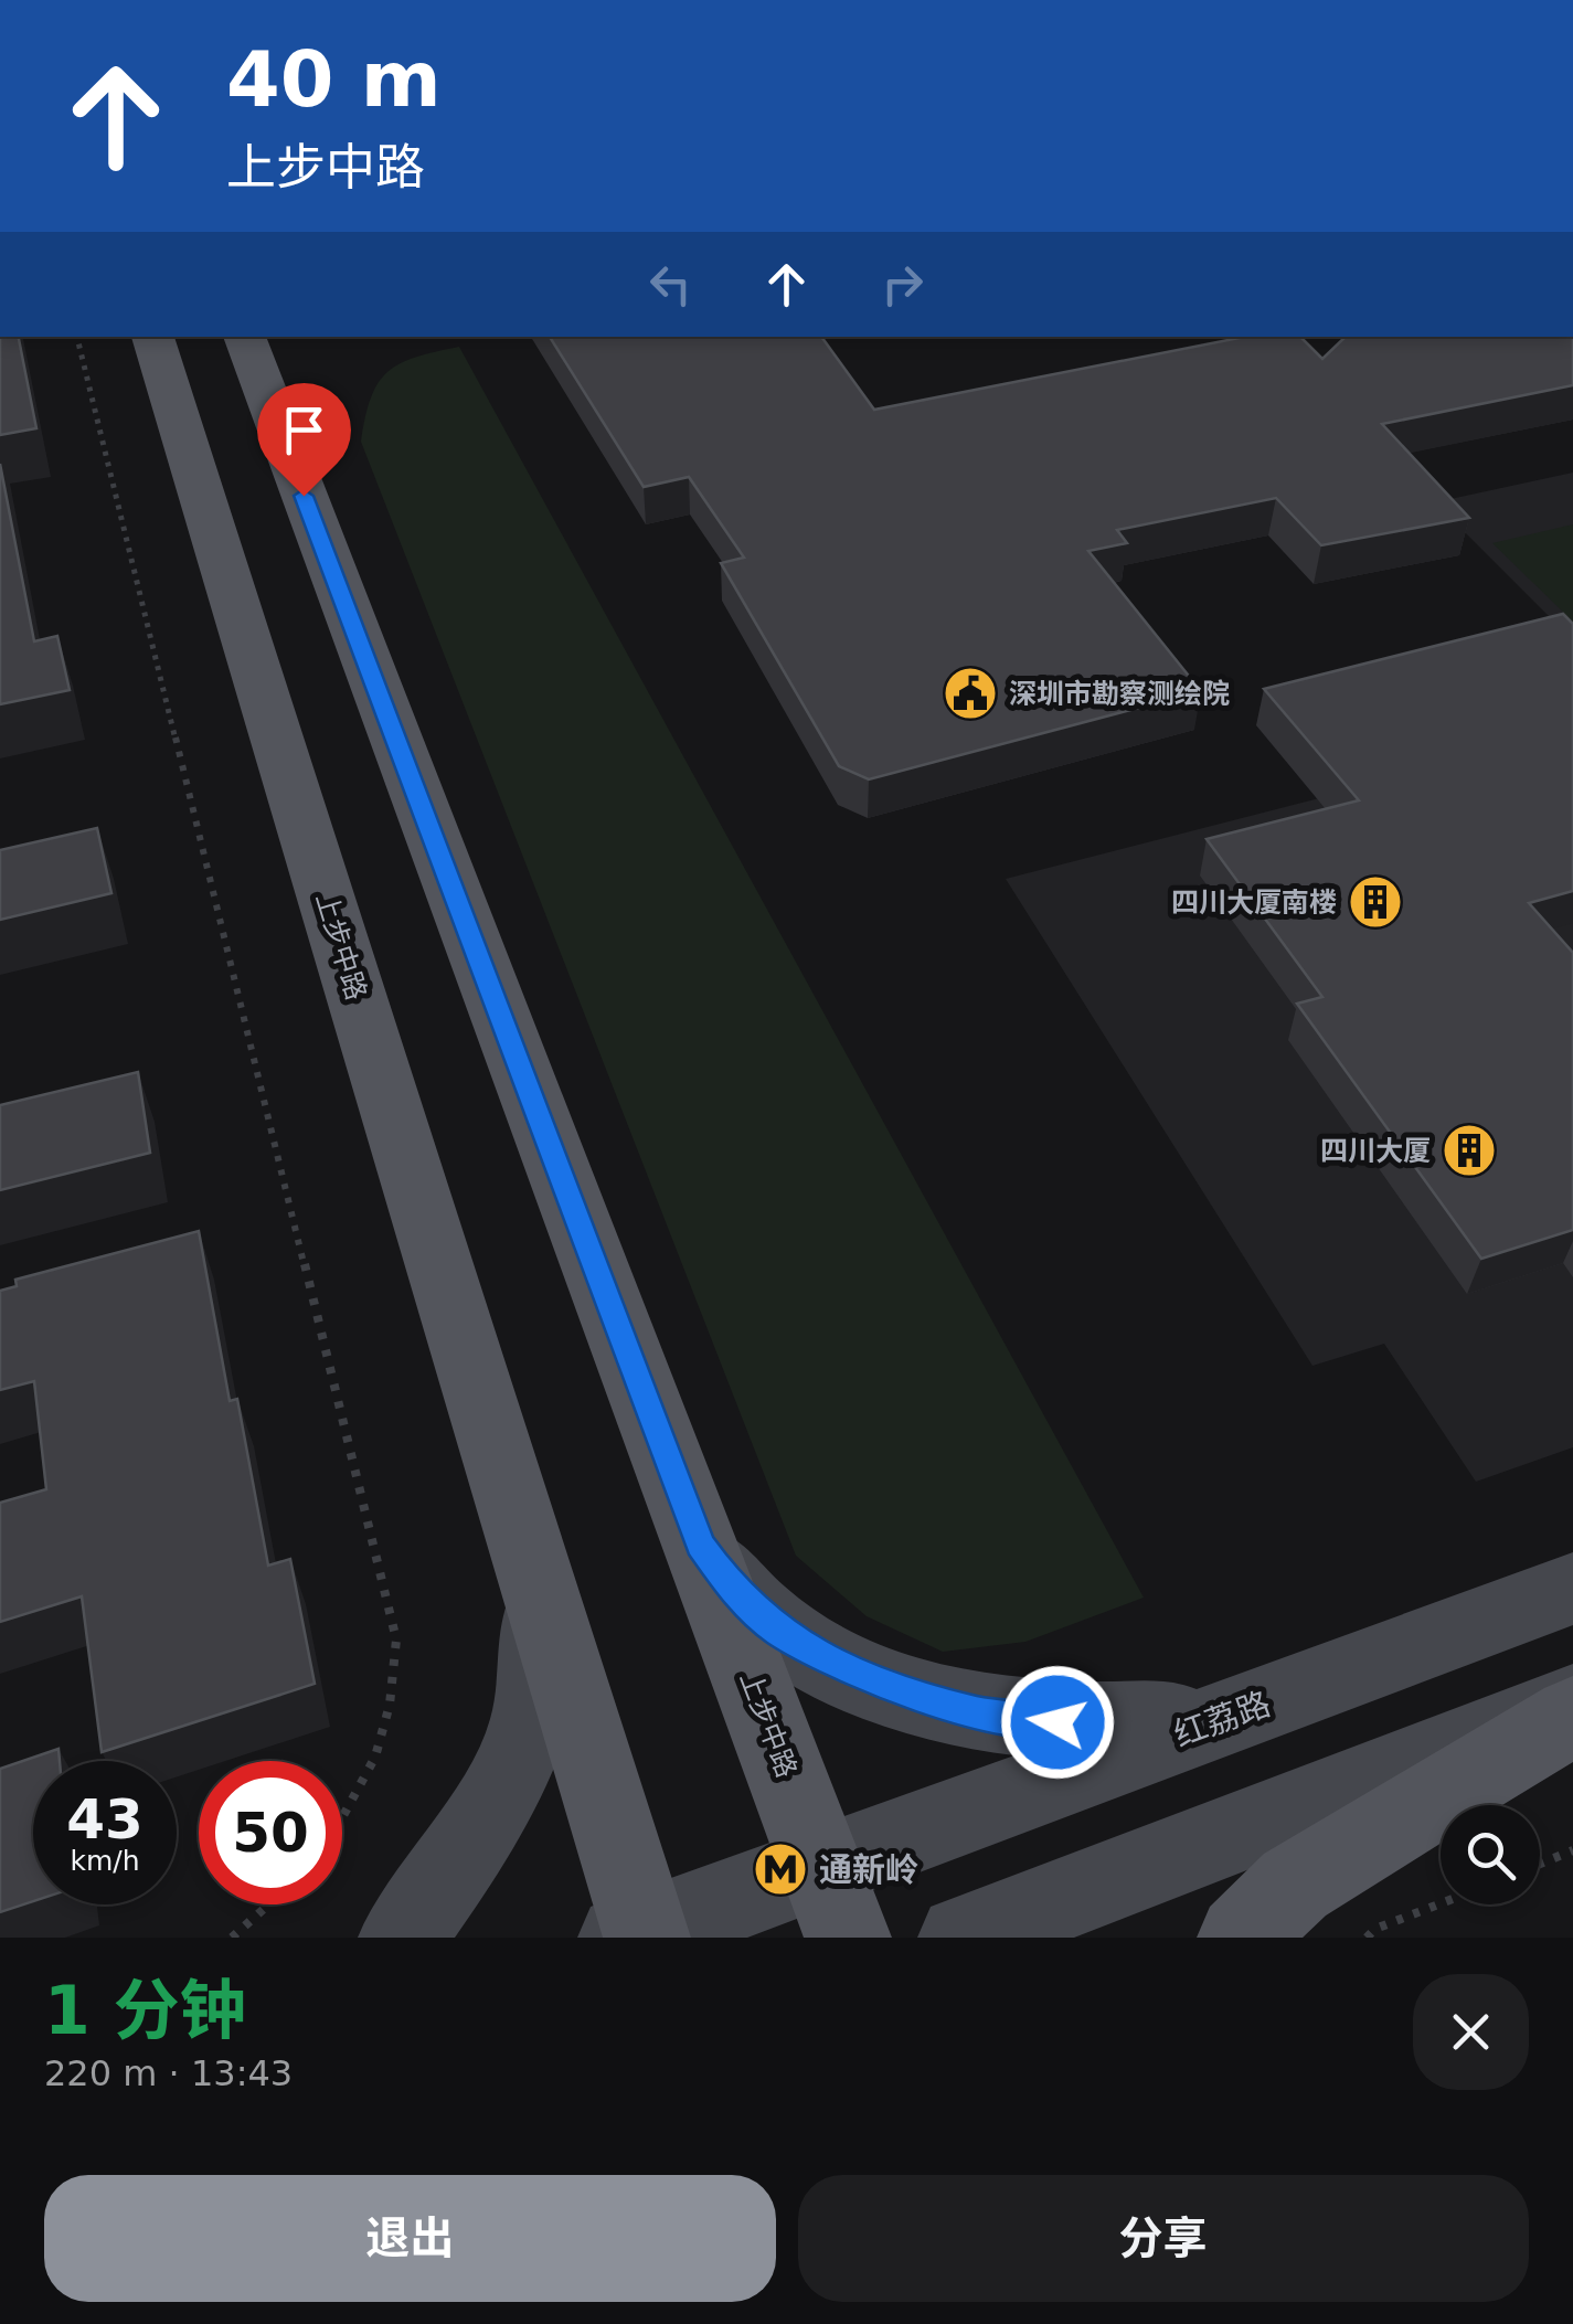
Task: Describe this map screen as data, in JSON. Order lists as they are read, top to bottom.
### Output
{
  "streets": {
    "main road": ["上步中路", "红荔路"]
  },
  "crossings": [
    ["上步中路", "红荔路"]
  ],
  "places": {
    "public building": ["深圳市勘察测绘院"],
    "building": ["四川大厦南楼", "四川大厦"],
    "metro station": ["通新岭"]
  },
  "page": {
    "turn": ["40 m", "上步中路"],
    "speed": "43 km/h",
    "limit": "50",
    "heading": ["1 分钟", "220 m · 13:43"],
    "buttons": ["退出", "分享"]
  }
}
